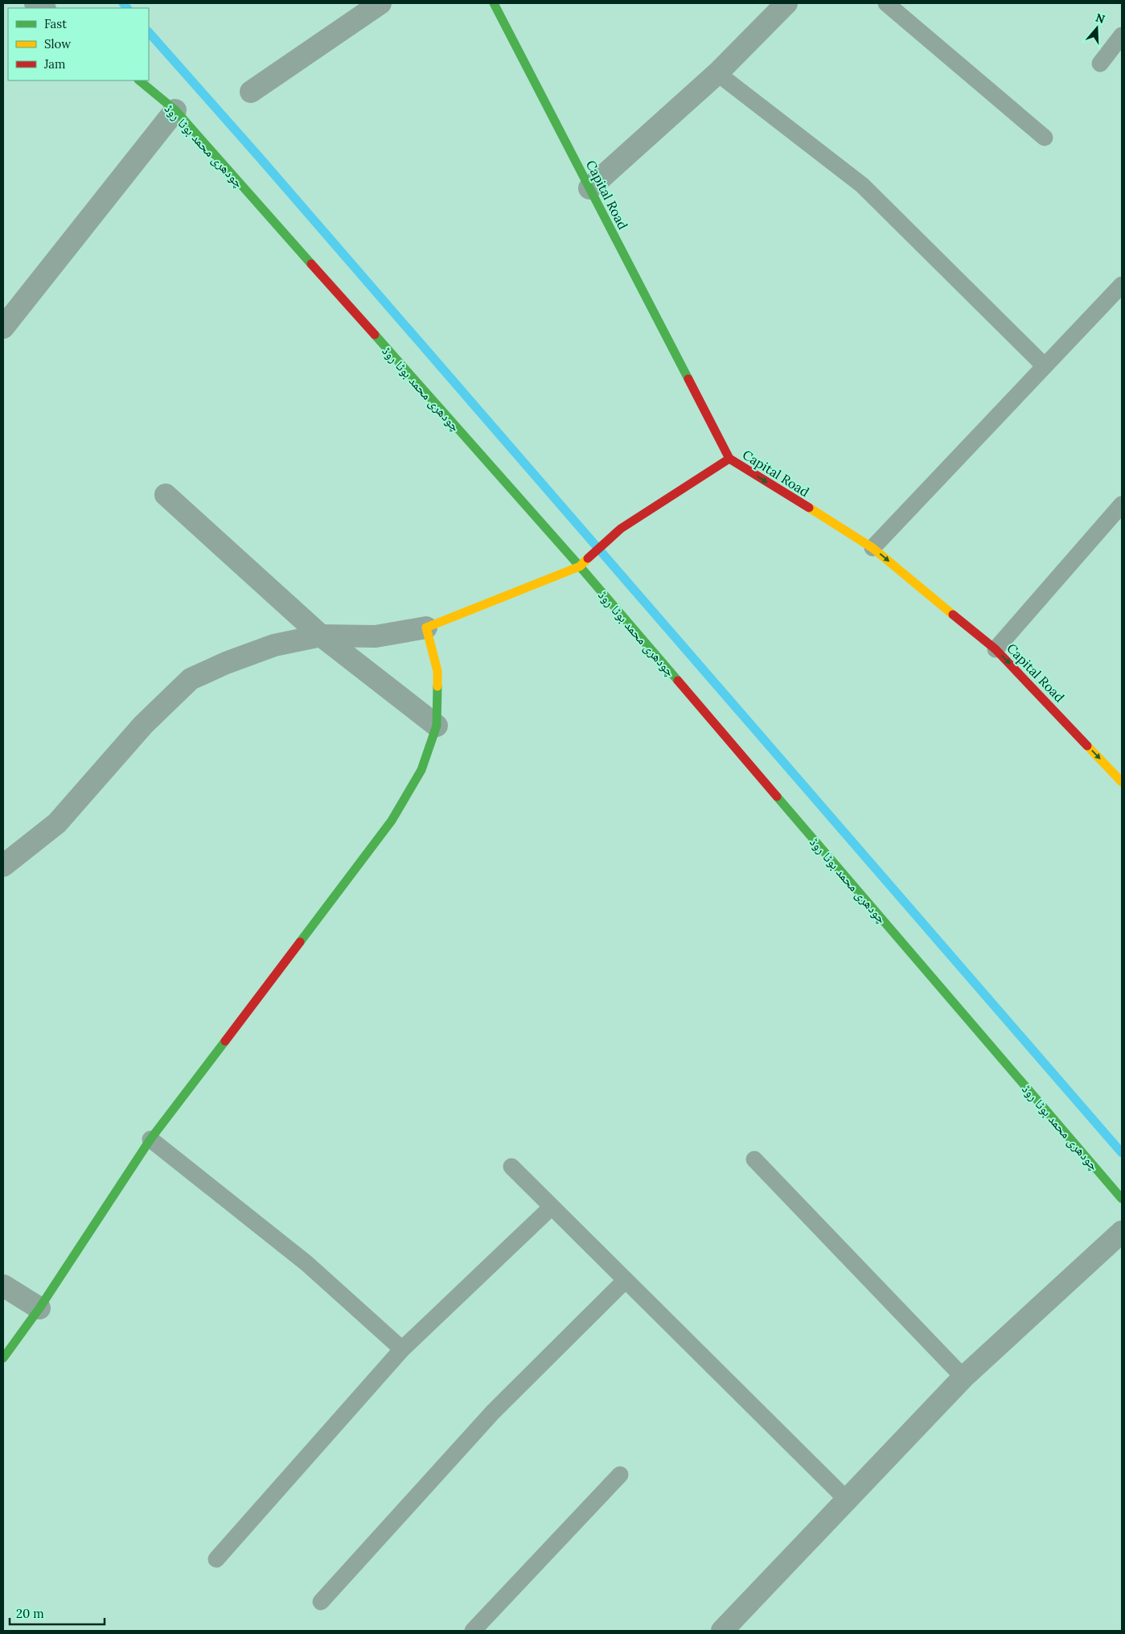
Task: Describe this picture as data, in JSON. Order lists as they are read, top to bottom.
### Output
{
  "streets": {
    "street": ["چودھری محمد بوٹا روڈ", "Capital Road"]
  },
  "one_way": ["Capital Road"],
  "legend": ["Fast", "Slow", "Jam"],
  "scale_bar": "20 m",
  "north": "top"
}
